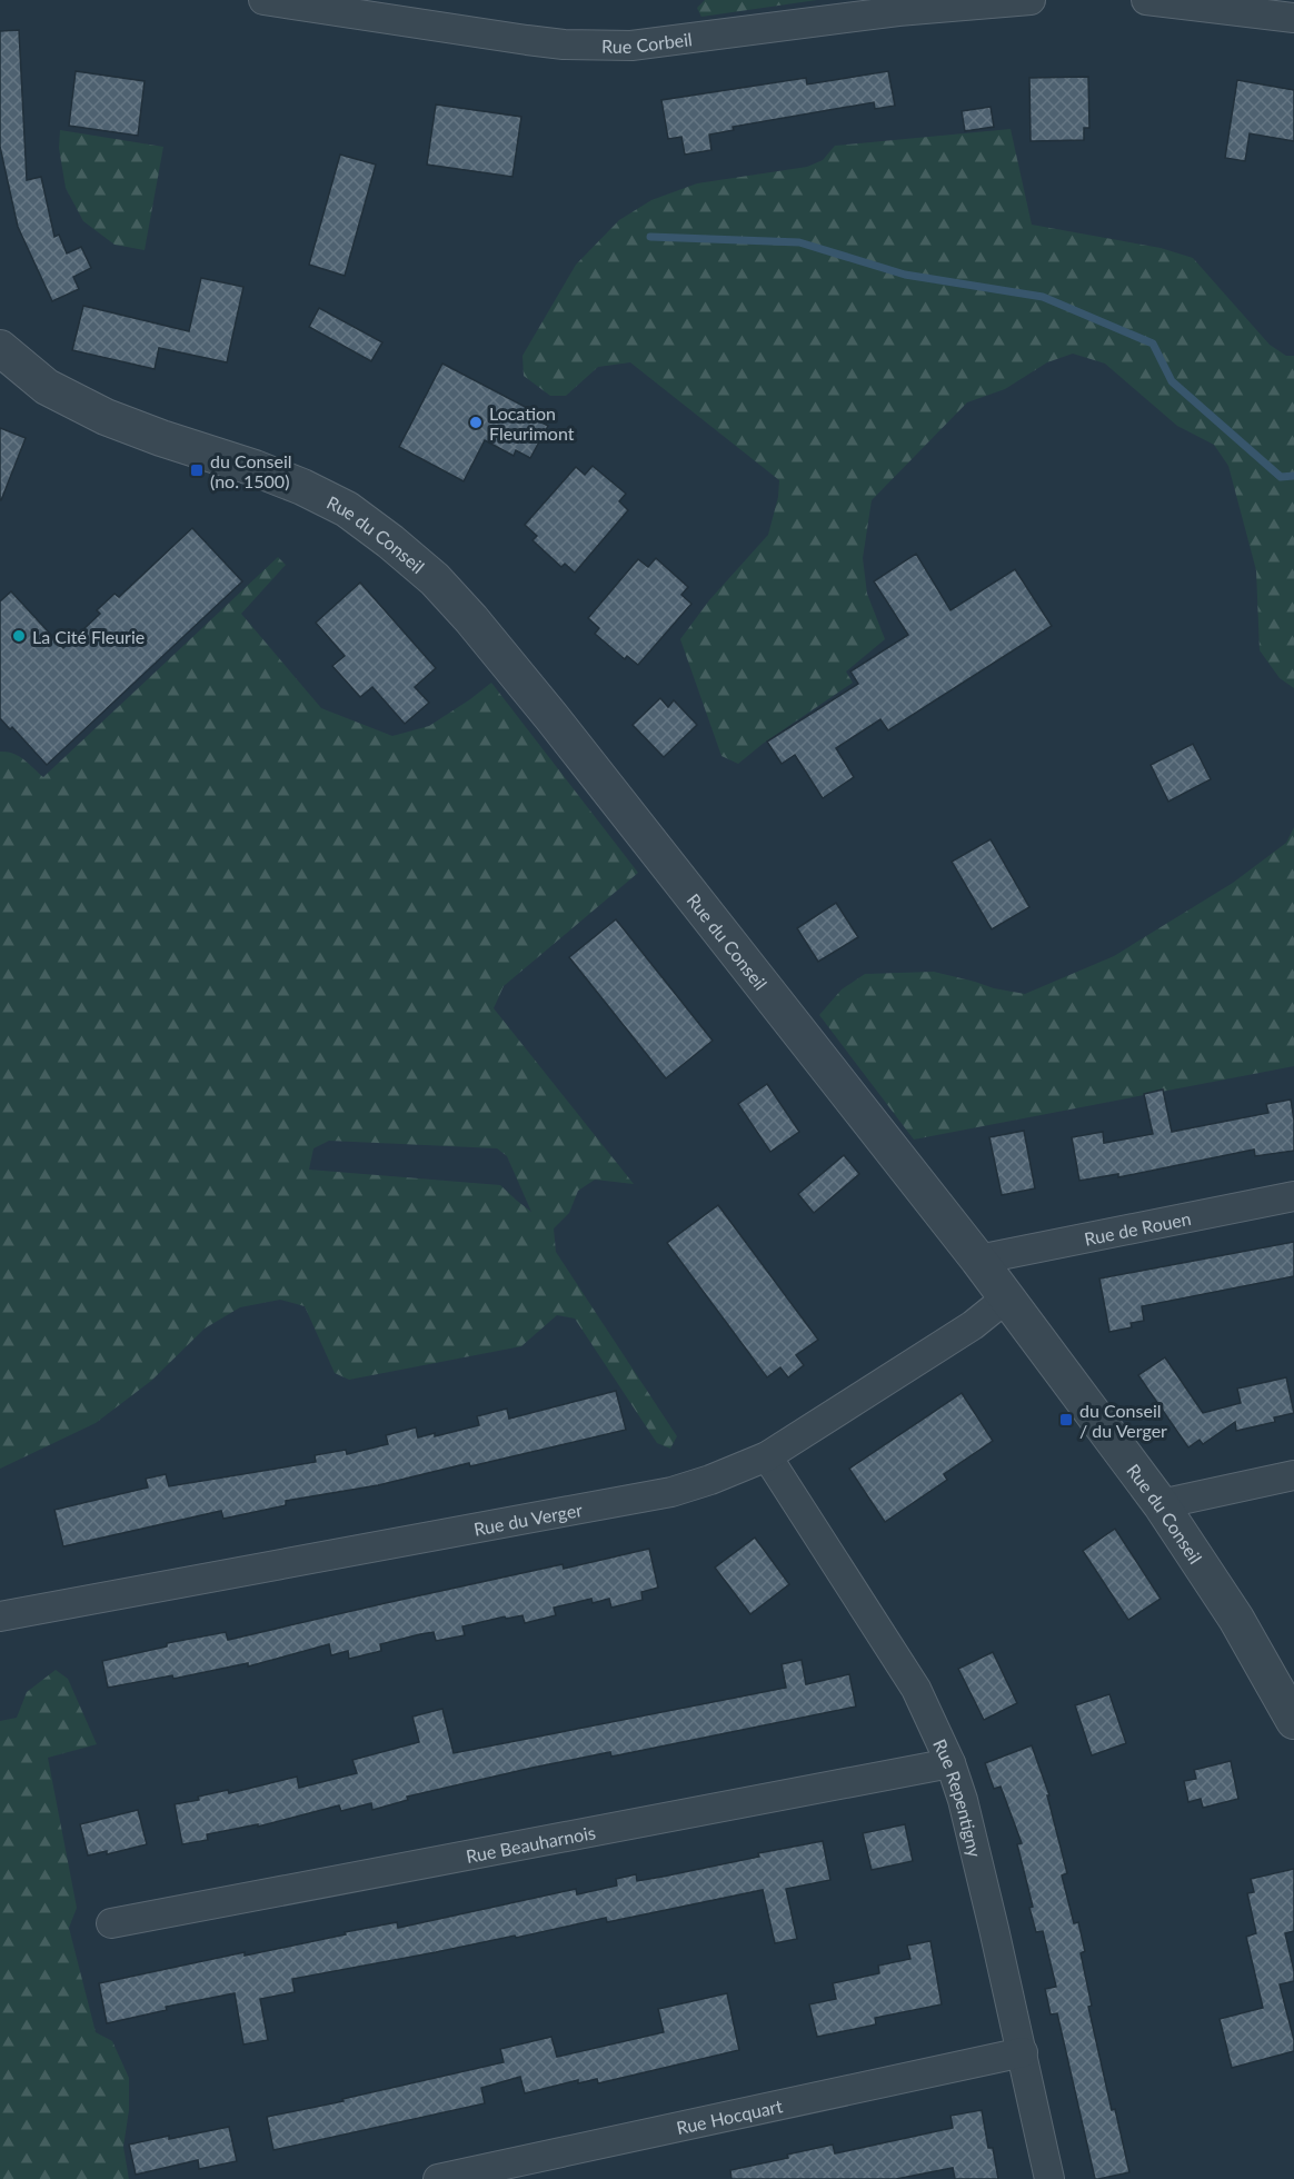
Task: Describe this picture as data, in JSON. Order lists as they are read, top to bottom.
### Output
{
  "streets": {
    "street": [
      "Rue Corbeil",
      "Rue du Conseil",
      "Rue de Rouen",
      "Rue du Verger",
      "Rue Repentigny",
      "Rue Beauharnois",
      "Rue Hocquart"
    ]
  },
  "crossings": [
    ["Rue du Conseil", "Rue de Rouen"],
    ["Rue du Conseil", "Rue du Verger"],
    ["Rue du Verger", "Rue Repentigny"],
    ["Rue Repentigny", "Rue Beauharnois"],
    ["Rue Repentigny", "Rue Hocquart"]
  ],
  "places": {
    "other": ["Location Fleurimont", "La Cité Fleurie"],
    "transit": ["du Conseil (no. 1500)", "du Conseil / du Verger"]
  }
}
